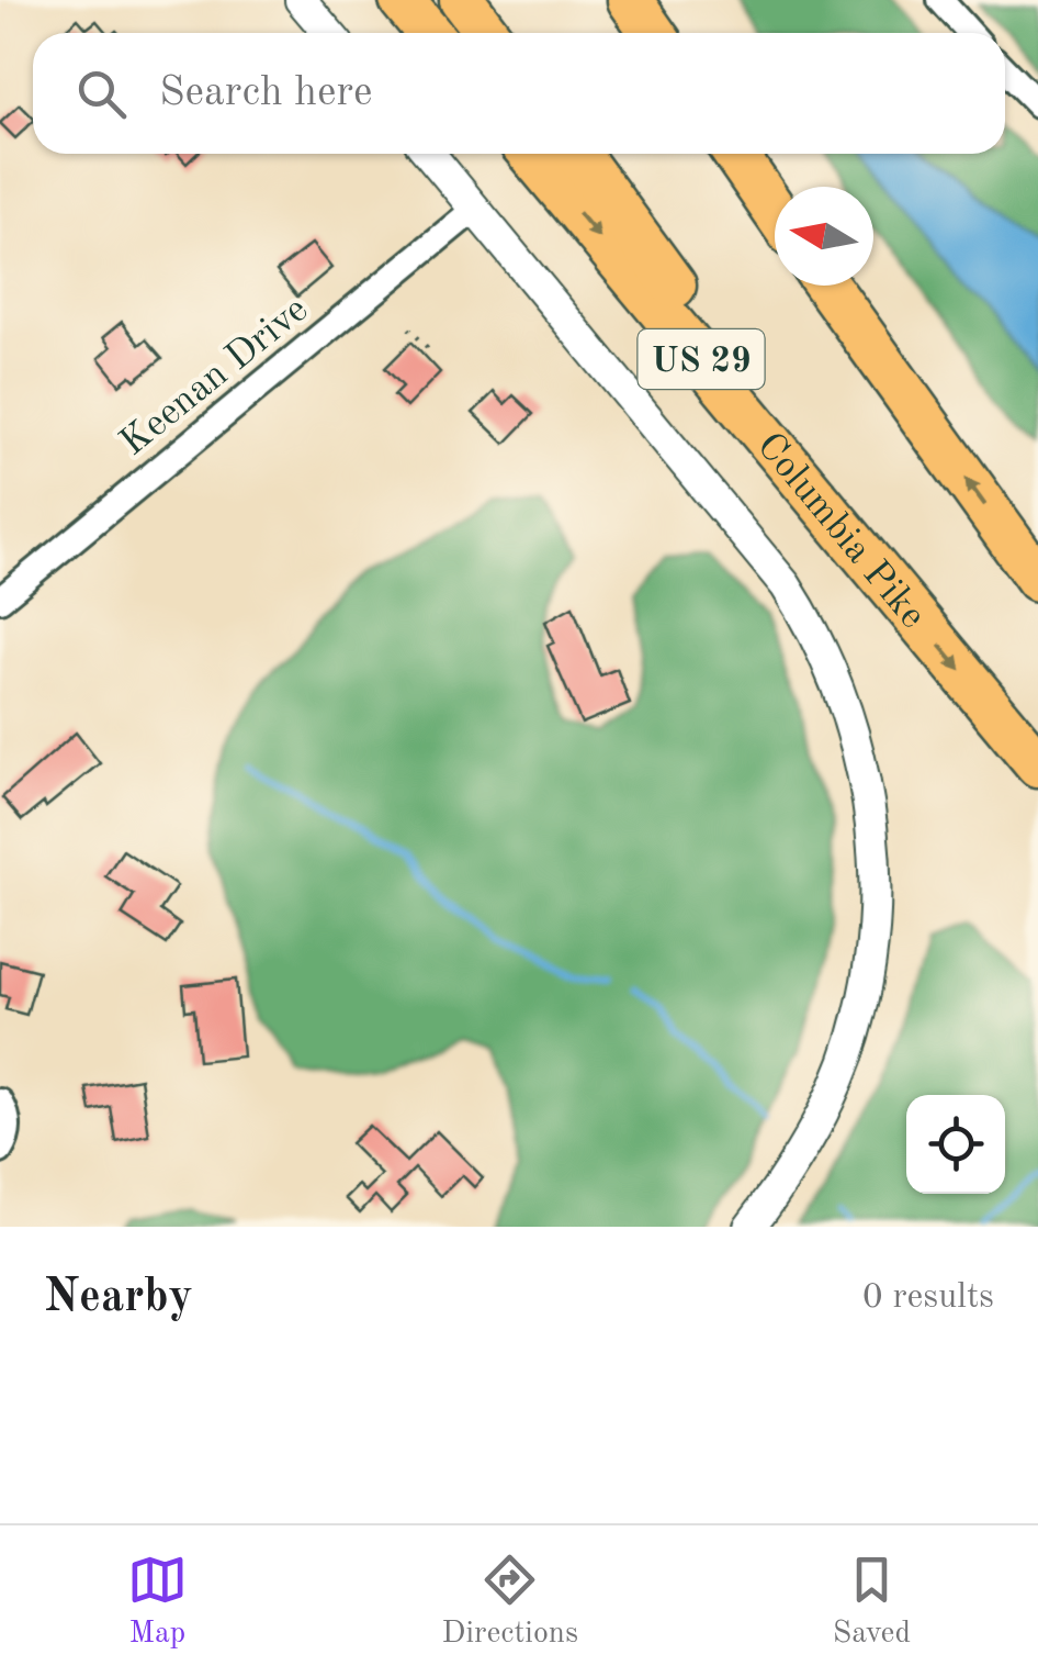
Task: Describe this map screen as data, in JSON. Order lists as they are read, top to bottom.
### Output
{
  "streets": {
    "highway": ["US 29", "Columbia Pike"],
    "street": ["Keenan Drive"]
  },
  "north": "left",
  "page": {
    "search": "Search here",
    "heading": ["Nearby", "0 results"],
    "nav": ["Map", "Directions", "Saved"]
  }
}
